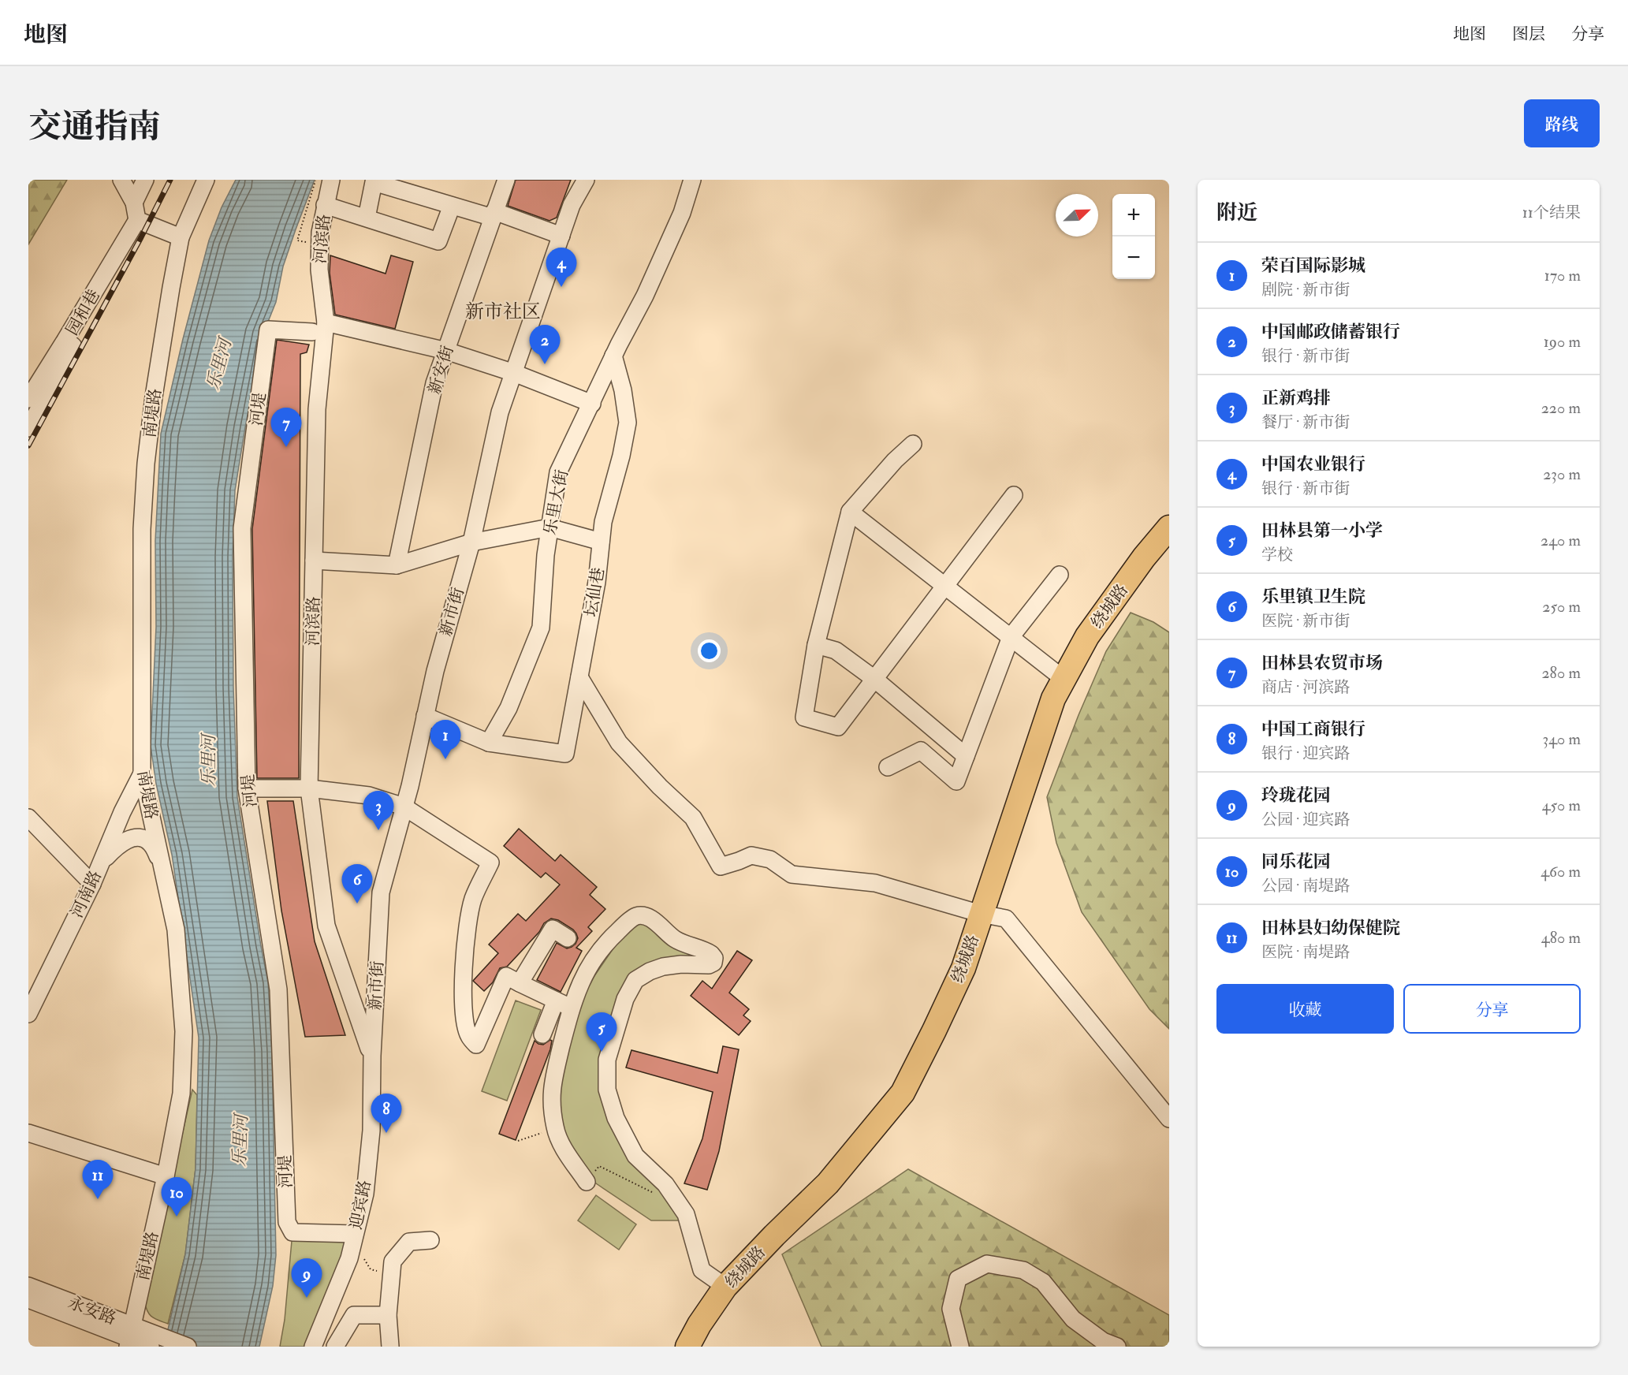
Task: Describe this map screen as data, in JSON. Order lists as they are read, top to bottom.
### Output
{
  "streets": {
    "highway": ["绕城路"],
    "street": [
      "河滨路",
      "园和巷",
      "新安街",
      "河堤",
      "南堤路",
      "乐里大街",
      "坛仙巷",
      "新市街",
      "河南路",
      "迎宾路",
      "永安路"
    ]
  },
  "crossings": [
    ["河滨路", "河堤"],
    ["河滨路", "新市街"],
    ["河滨路", "迎宾路"],
    ["河堤", "迎宾路"],
    ["南堤路", "河南路"],
    ["南堤路", "永安路"],
    ["乐里大街", "坛仙巷"],
    ["新市街", "迎宾路"]
  ],
  "districts": ["新市社区"],
  "water": ["乐里河"],
  "north": "top right",
  "page": {
    "header": "地图",
    "nav": ["地图", "图层", "分享"],
    "title": "交通指南",
    "buttons": [
      "路线",
      ["收藏", "分享"]
    ],
    "heading": ["附近", "11个结果"],
    "map_buttons": ["+", "−"],
    "list": [
      {
        "mark": "1",
        "name": "荣百国际影城",
        "note": "剧院 · 新市街",
        "value": "170 m"
      },
      {
        "mark": "2",
        "name": "中国邮政储蓄银行",
        "note": "银行 · 新市街",
        "value": "190 m"
      },
      {
        "mark": "3",
        "name": "正新鸡排",
        "note": "餐厅 · 新市街",
        "value": "220 m"
      },
      {
        "mark": "4",
        "name": "中国农业银行",
        "note": "银行 · 新市街",
        "value": "230 m"
      },
      {
        "mark": "5",
        "name": "田林县第一小学",
        "note": "学校",
        "value": "240 m"
      },
      {
        "mark": "6",
        "name": "乐里镇卫生院",
        "note": "医院 · 新市街",
        "value": "250 m"
      },
      {
        "mark": "7",
        "name": "田林县农贸市场",
        "note": "商店 · 河滨路",
        "value": "280 m"
      },
      {
        "mark": "8",
        "name": "中国工商银行",
        "note": "银行 · 迎宾路",
        "value": "340 m"
      },
      {
        "mark": "9",
        "name": "玲珑花园",
        "note": "公园 · 迎宾路",
        "value": "450 m"
      },
      {
        "mark": "10",
        "name": "同乐花园",
        "note": "公园 · 南堤路",
        "value": "460 m"
      },
      {
        "mark": "11",
        "name": "田林县妇幼保健院",
        "note": "医院 · 南堤路",
        "value": "480 m"
      }
    ],
    "pins": [
      "4",
      "2",
      "7",
      "1",
      "3",
      "6",
      "5",
      "8",
      "11",
      "10",
      "9"
    ]
  }
}
